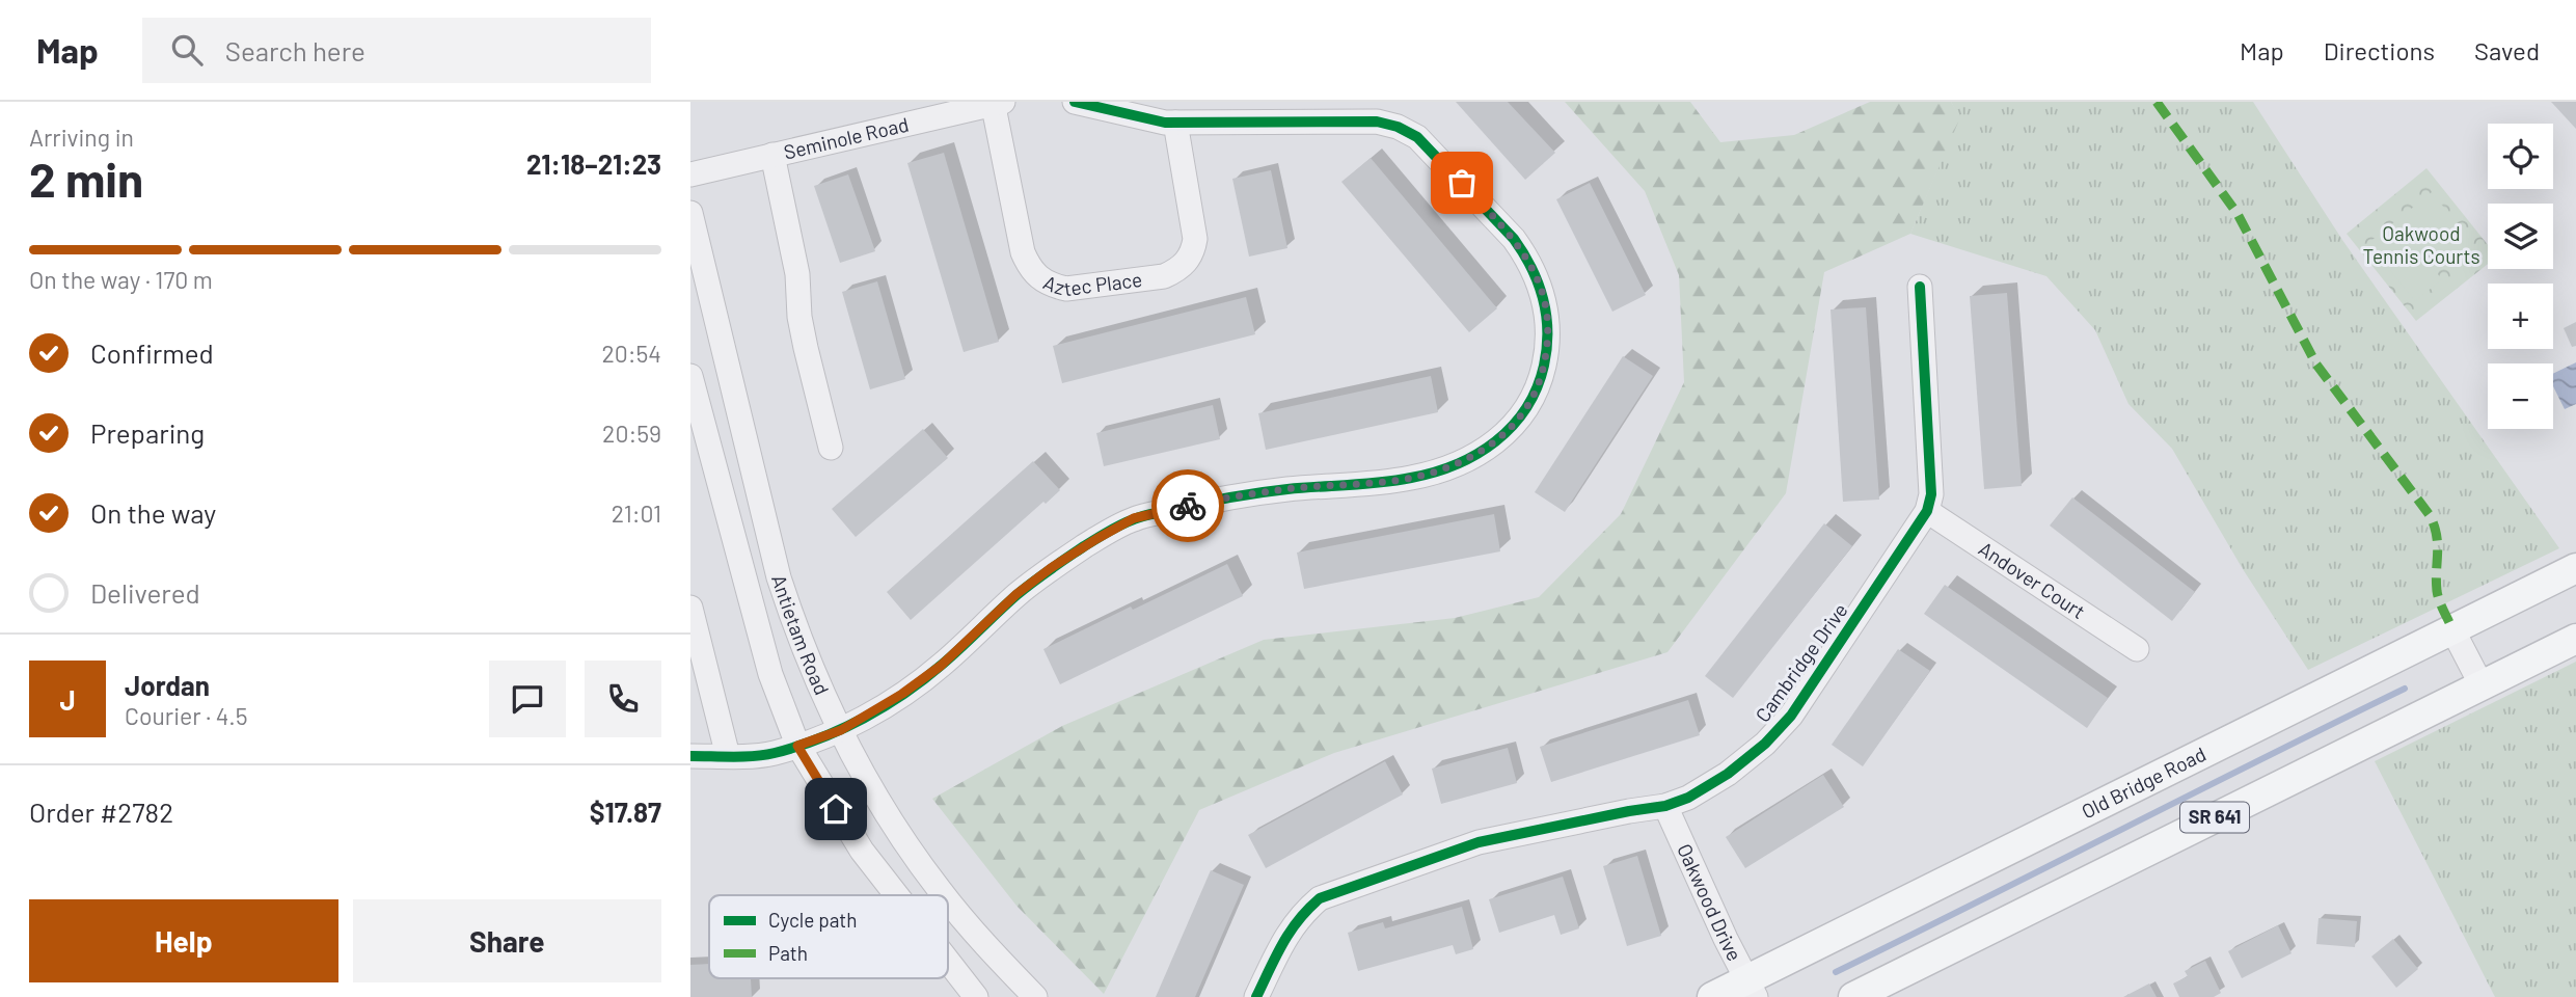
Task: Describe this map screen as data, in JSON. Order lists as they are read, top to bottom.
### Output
{
  "streets": {
    "main road": ["Old Bridge Road", "SR 641"],
    "street": [
      "Seminole Road",
      "Aztec Place",
      "Andover Court",
      "Antietam Road",
      "Cambridge Drive",
      "Oakwood Drive"
    ]
  },
  "crossings": [
    ["Seminole Road", "Aztec Place"],
    ["Andover Court", "Cambridge Drive"],
    ["Cambridge Drive", "Oakwood Drive"],
    ["Old Bridge Road", "Oakwood Drive"]
  ],
  "parks": ["Oakwood Tennis Courts"],
  "legend": ["Cycle path", "Path"],
  "page": {
    "header": "Map",
    "search": "Search here",
    "nav": ["Map", "Directions", "Saved"],
    "heading": ["2 min", "Arriving in", "21:18–21:23"],
    "panel": [
      "Jordan",
      "Courier · 4.5",
      "Order #2782",
      "$17.87"
    ],
    "map_buttons": ["+", "−"],
    "bar": "On the way · 170 m",
    "list": [
      ["Confirmed", "20:54"],
      ["Preparing", "20:59"],
      ["On the way", "21:01"],
      "Delivered"
    ],
    "round": "J",
    "buttons": ["Help", "Share"]
  }
}
